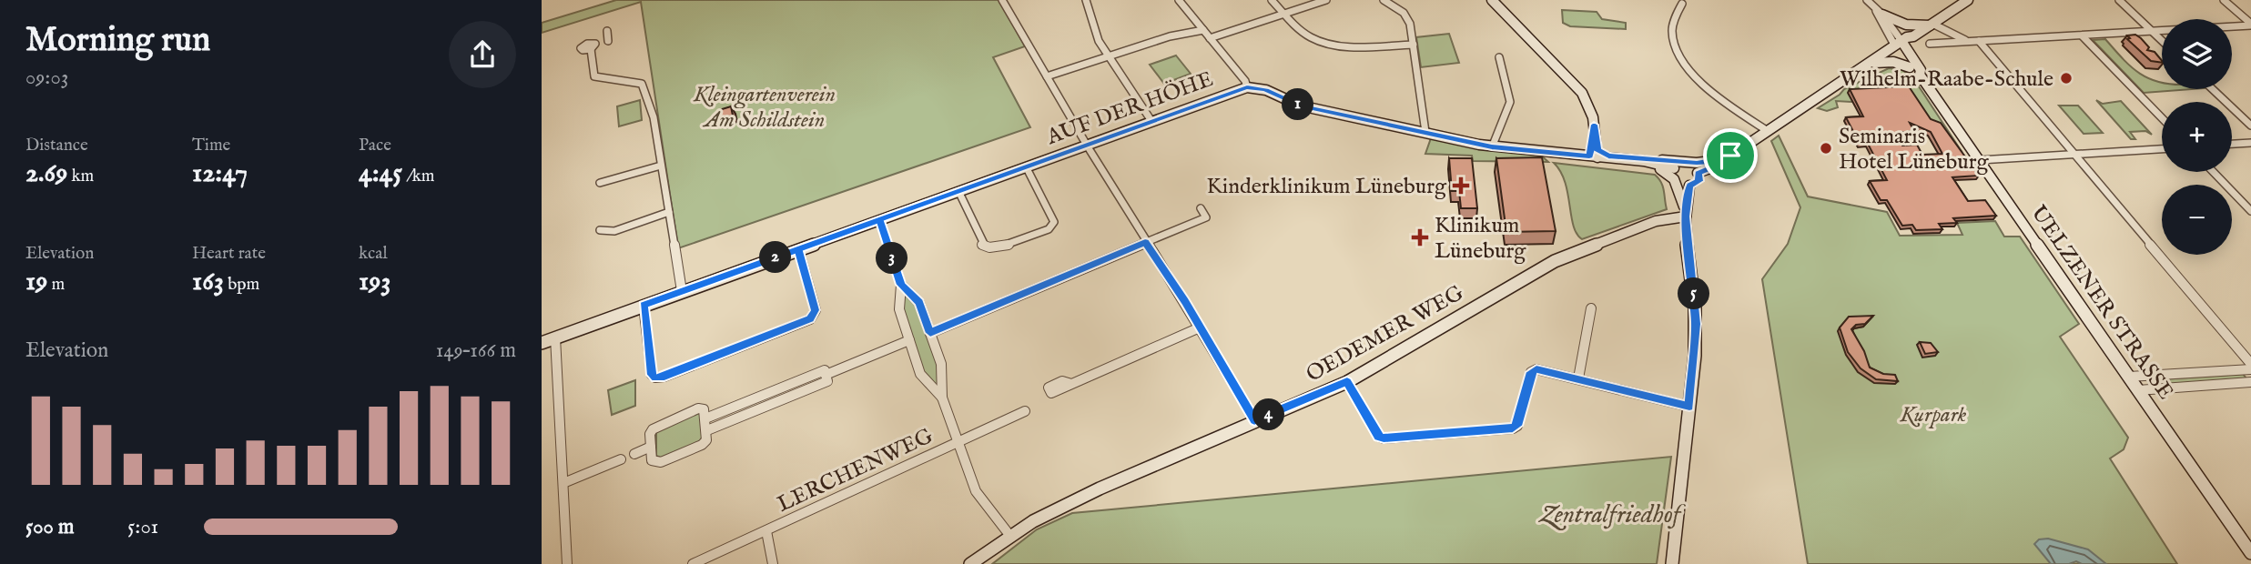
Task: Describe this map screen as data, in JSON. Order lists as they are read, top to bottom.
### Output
{
  "streets": {
    "street": [
      "AUF DER HÖHE",
      "UELZENER STRASSE",
      "OEDEMER WEG",
      "LERCHENWEG"
    ]
  },
  "parks": ["Kleingartenverein Am Schildstein", "Kurpark", "Zentralfriedhof"],
  "places": {
    "other": ["Wilhelm-Raabe-Schule", "Seminaris Hotel Lüneburg"],
    "health": ["Kinderklinikum Lüneburg", "Klinikum Lüneburg"]
  },
  "page": {
    "heading": ["Morning run", "09:03"],
    "map_buttons": ["+", "−"],
    "pins": [
      "1",
      "2",
      "3",
      "5",
      "4"
    ],
    "stats": [
      ["Distance", "2.69 km"],
      ["Time", "12:47"],
      ["Pace", "4:45 /km"],
      ["Elevation", "19 m"],
      ["Heart rate", "163 bpm"],
      ["kcal", "193"]
    ],
    "chart": ["Elevation", "149–166 m"],
    "list": [
      {
        "name": "500 m",
        "note": "5:01"
      }
    ]
  }
}
